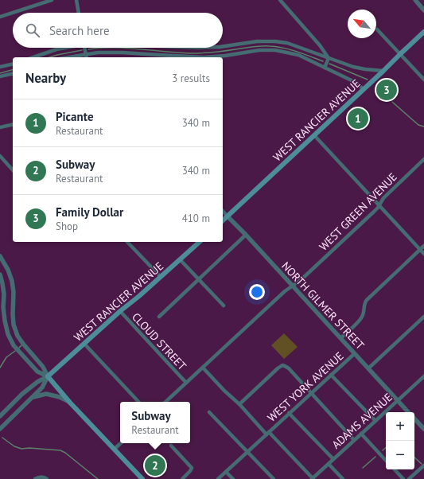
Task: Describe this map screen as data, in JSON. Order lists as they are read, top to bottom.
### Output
{
  "streets": {
    "main road": ["WEST RANCIER AVENUE"],
    "street": [
      "WEST GREEN AVENUE",
      "NORTH GILMER STREET",
      "CLOUD STREET",
      "WEST YORK AVENUE",
      "ADAMS AVENUE"
    ]
  },
  "crossings": [
    ["WEST RANCIER AVENUE", "NORTH GILMER STREET"],
    ["WEST RANCIER AVENUE", "CLOUD STREET"],
    ["WEST GREEN AVENUE", "NORTH GILMER STREET"],
    ["WEST GREEN AVENUE", "CLOUD STREET"],
    ["NORTH GILMER STREET", "WEST YORK AVENUE"],
    ["NORTH GILMER STREET", "ADAMS AVENUE"]
  ],
  "north": "top left",
  "page": {
    "search": "Search here",
    "heading": ["Nearby", "3 results"],
    "pins": ["3", "1", "2"],
    "list": [
      {
        "mark": "1",
        "name": "Picante",
        "note": "Restaurant",
        "value": "340 m"
      },
      {
        "mark": "2",
        "name": "Subway",
        "note": "Restaurant",
        "value": "340 m"
      },
      {
        "mark": "3",
        "name": "Family Dollar",
        "note": "Shop",
        "value": "410 m"
      }
    ],
    "popup": ["Subway", "Restaurant"],
    "map_buttons": ["+", "−"]
  }
}
